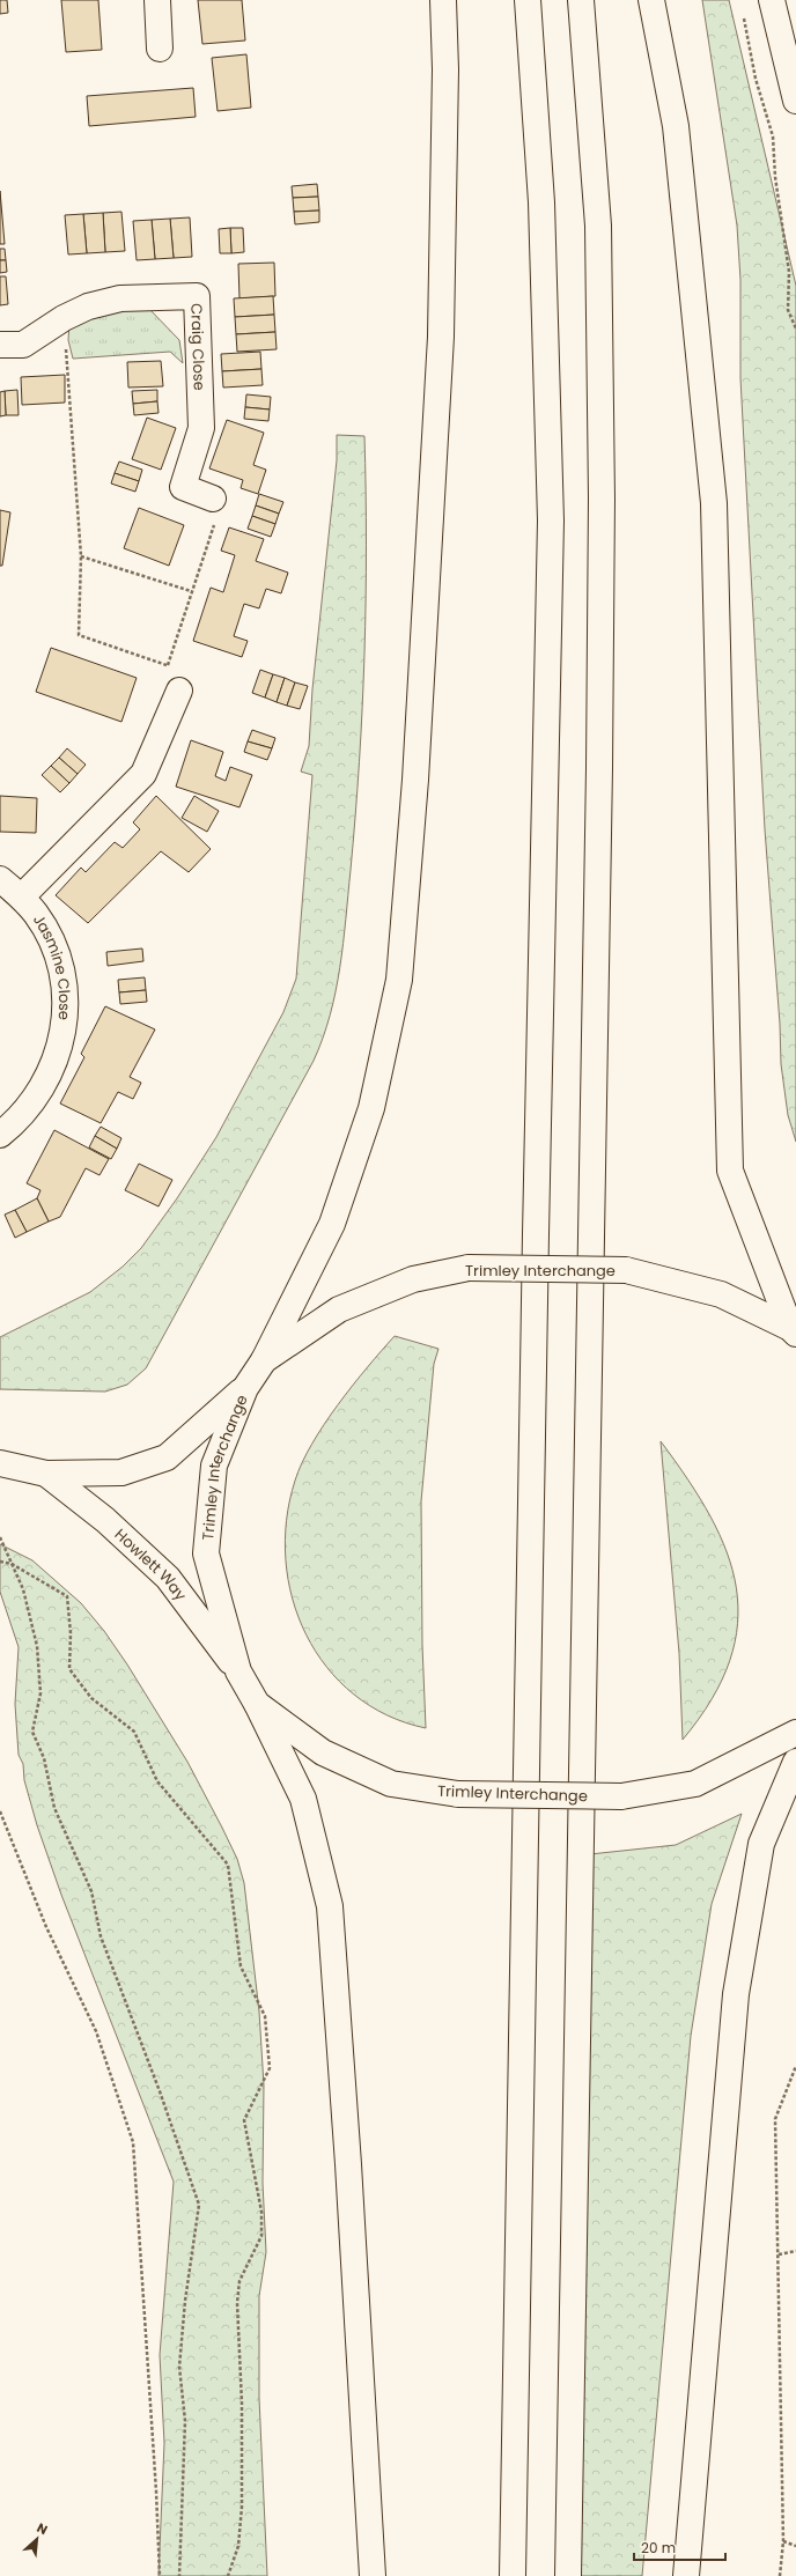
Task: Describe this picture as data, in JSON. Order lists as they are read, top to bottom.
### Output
{
  "streets": {
    "main road": [
      "Craig Close",
      "Jasmine Close",
      "Trimley Interchange",
      "Howlett Way"
    ]
  },
  "crossings": [
    ["Trimley Interchange", "Howlett Way"]
  ],
  "scale_bar": "20 m",
  "north": "top right"
}
